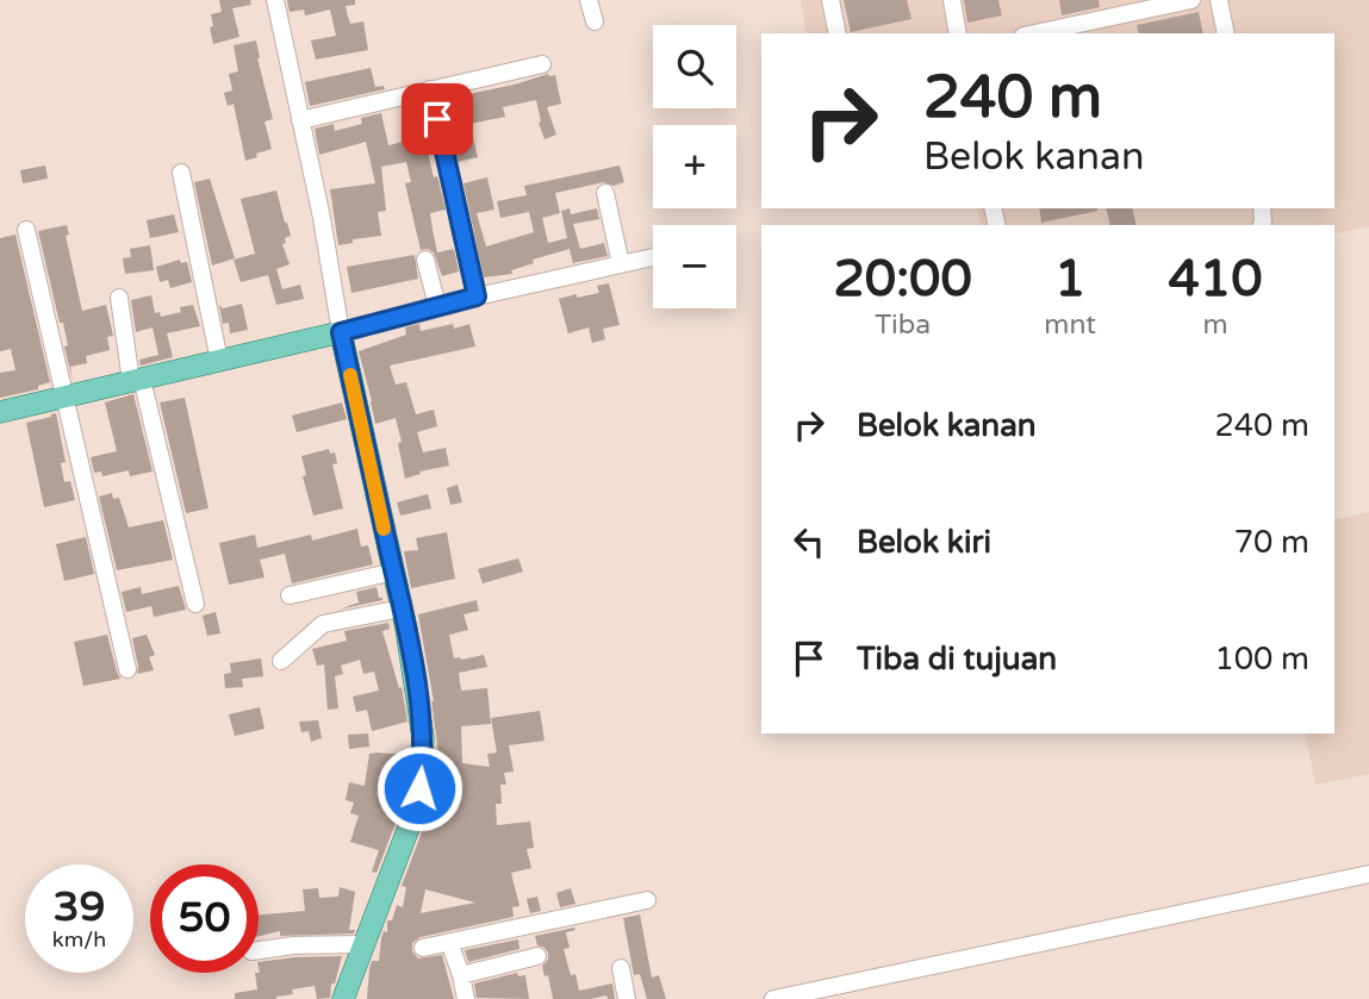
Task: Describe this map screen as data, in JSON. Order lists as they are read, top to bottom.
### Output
{
  "page": {
    "map_buttons": ["+", "−"],
    "turn": ["240 m", "Belok kanan"],
    "eta": [
      "20:00",
      "Tiba",
      "1",
      "mnt",
      "410",
      "m"
    ],
    "list": [
      {
        "name": "Belok kanan",
        "value": "240 m"
      },
      {
        "name": "Belok kiri",
        "value": "70 m"
      },
      {
        "name": "Tiba di tujuan",
        "value": "100 m"
      }
    ],
    "speed": "39 km/h",
    "limit": "50"
  }
}
